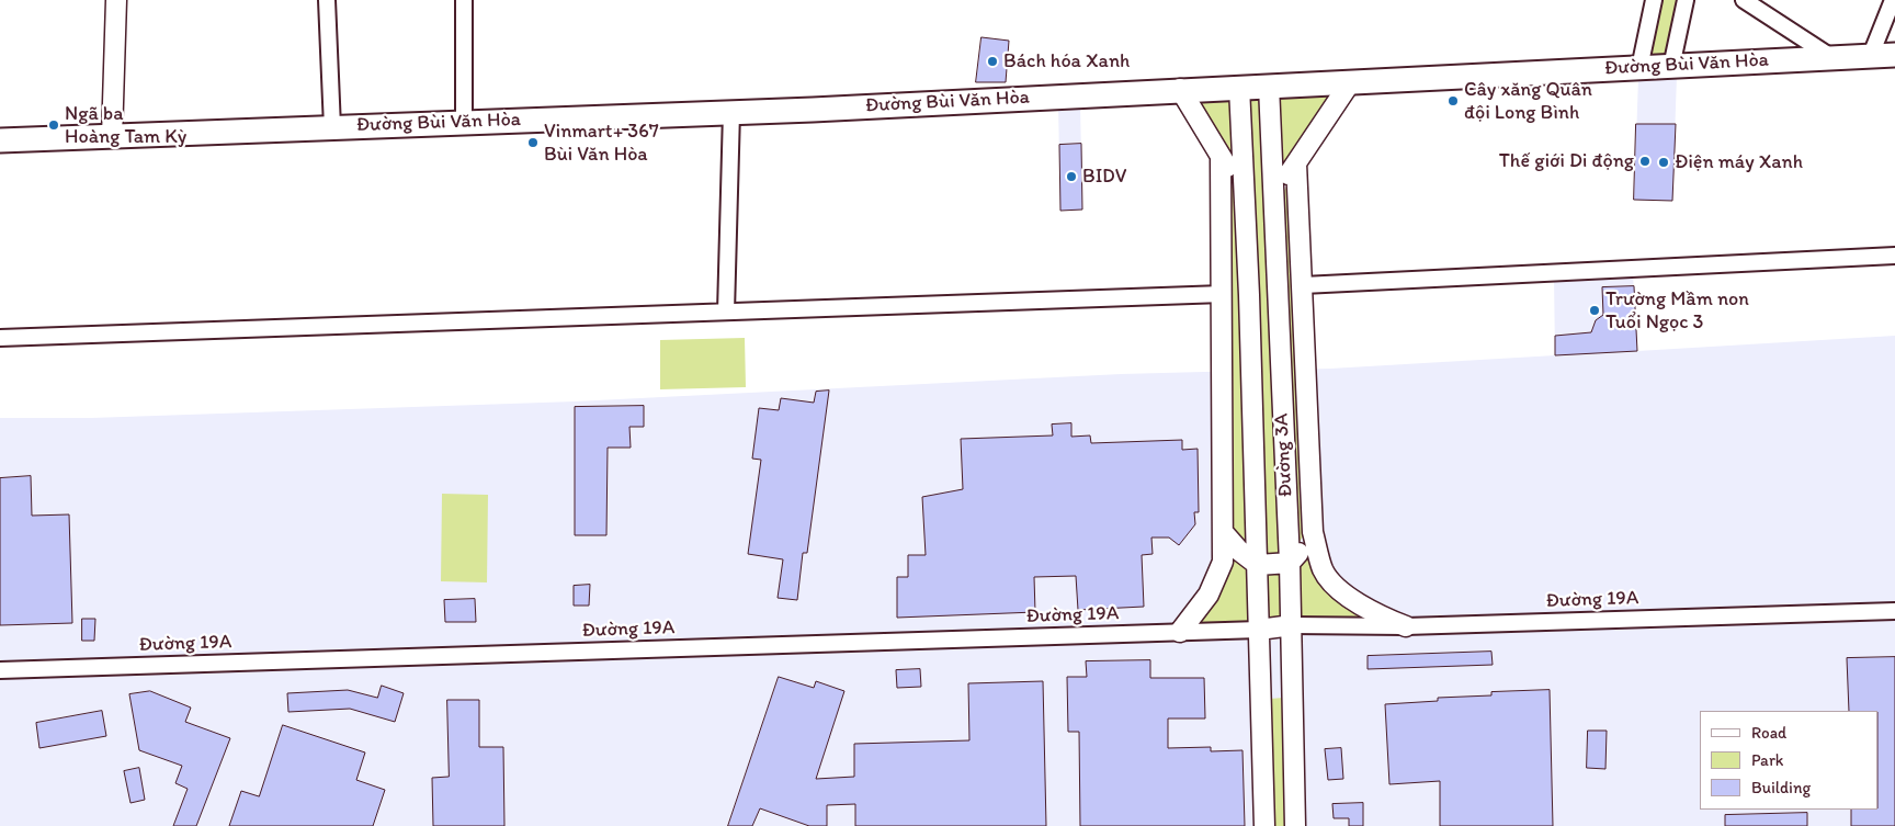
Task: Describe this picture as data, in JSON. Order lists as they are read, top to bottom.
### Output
{
  "streets": {
    "main road": ["Đường Bùi Văn Hòa"],
    "street": ["Đường 3A", "Đường 19A"]
  },
  "crossings": [
    ["Đường Bùi Văn Hòa", "Đường 3A"],
    ["Đường 3A", "Đường 19A"]
  ],
  "places": [
    "Bách hóa Xanh",
    "Cây xăng Quân đội Long Bình",
    "Ngã ba Hoàng Tam Kỳ",
    "Vinmart+ 367 Bùi Văn Hòa",
    "Thế giới Di động",
    "Điện máy Xanh",
    "BIDV",
    "Trường Mầm non Tuổi Ngọc 3"
  ],
  "legend": ["Road", "Park", "Building"]
}
